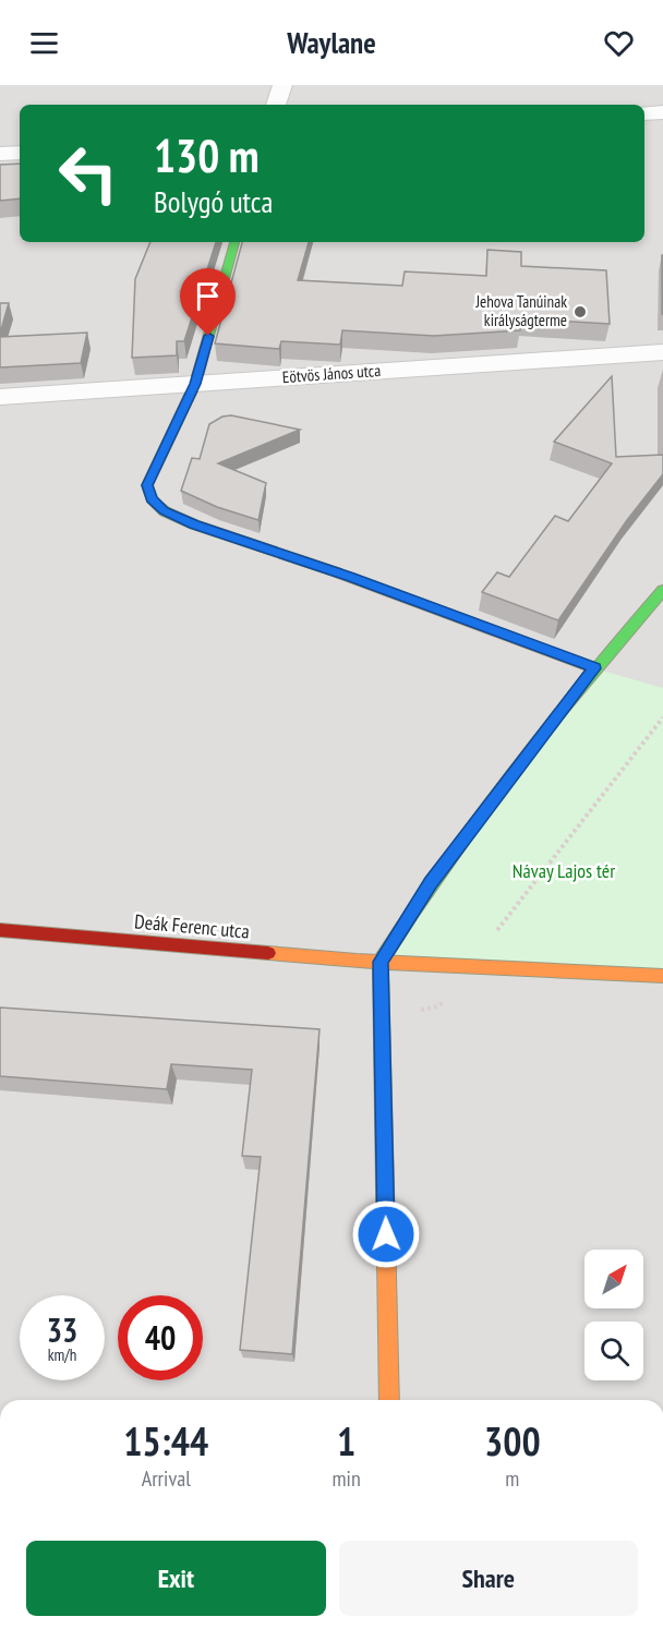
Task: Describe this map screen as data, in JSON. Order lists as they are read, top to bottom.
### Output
{
  "streets": {
    "street": ["Eötvös János utca", "Deák Ferenc utca"]
  },
  "parks": ["Návay Lajos tér"],
  "places": ["Jehova Tanúinak királyságterme"],
  "north": "top right",
  "page": {
    "header": "Waylane",
    "turn": ["130 m", "Bolygó utca"],
    "speed": "33 km/h",
    "limit": "40",
    "eta": [
      "15:44",
      "Arrival",
      "1",
      "min",
      "300",
      "m"
    ],
    "buttons": ["Exit", "Share"]
  }
}
